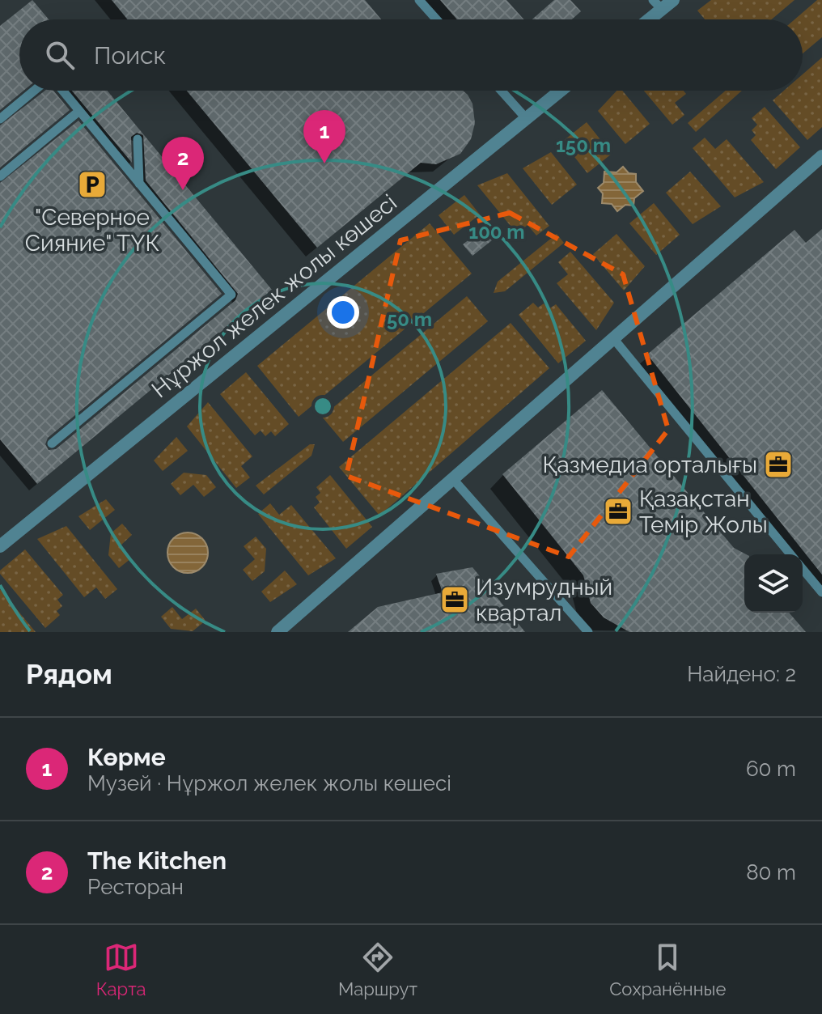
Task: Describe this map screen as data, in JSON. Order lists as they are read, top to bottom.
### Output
{
  "streets": {
    "street": ["Нұржол желек жолы көшесі"]
  },
  "places": {
    "parking": ["\"Северное Cияние\" ТҮК"],
    "office": ["Қазмедиа орталығы", "Қазақстан Темір Жолы", "Изумрудный квартал"]
  },
  "page": {
    "search": "Поиск",
    "pins": ["1", "2"],
    "heading": ["Рядом", "Найдено: 2"],
    "list": [
      {
        "mark": "1",
        "name": "Көрме",
        "note": "Музей · Нұржол желек жолы көшесі",
        "value": "60 m"
      },
      {
        "mark": "2",
        "name": "The Kitchen",
        "note": "Ресторан",
        "value": "80 m"
      }
    ],
    "nav": ["Карта", "Маршрут", "Сохранённые"]
  },
  "rings": ["150 m", "100 m", "50 m"]
}
